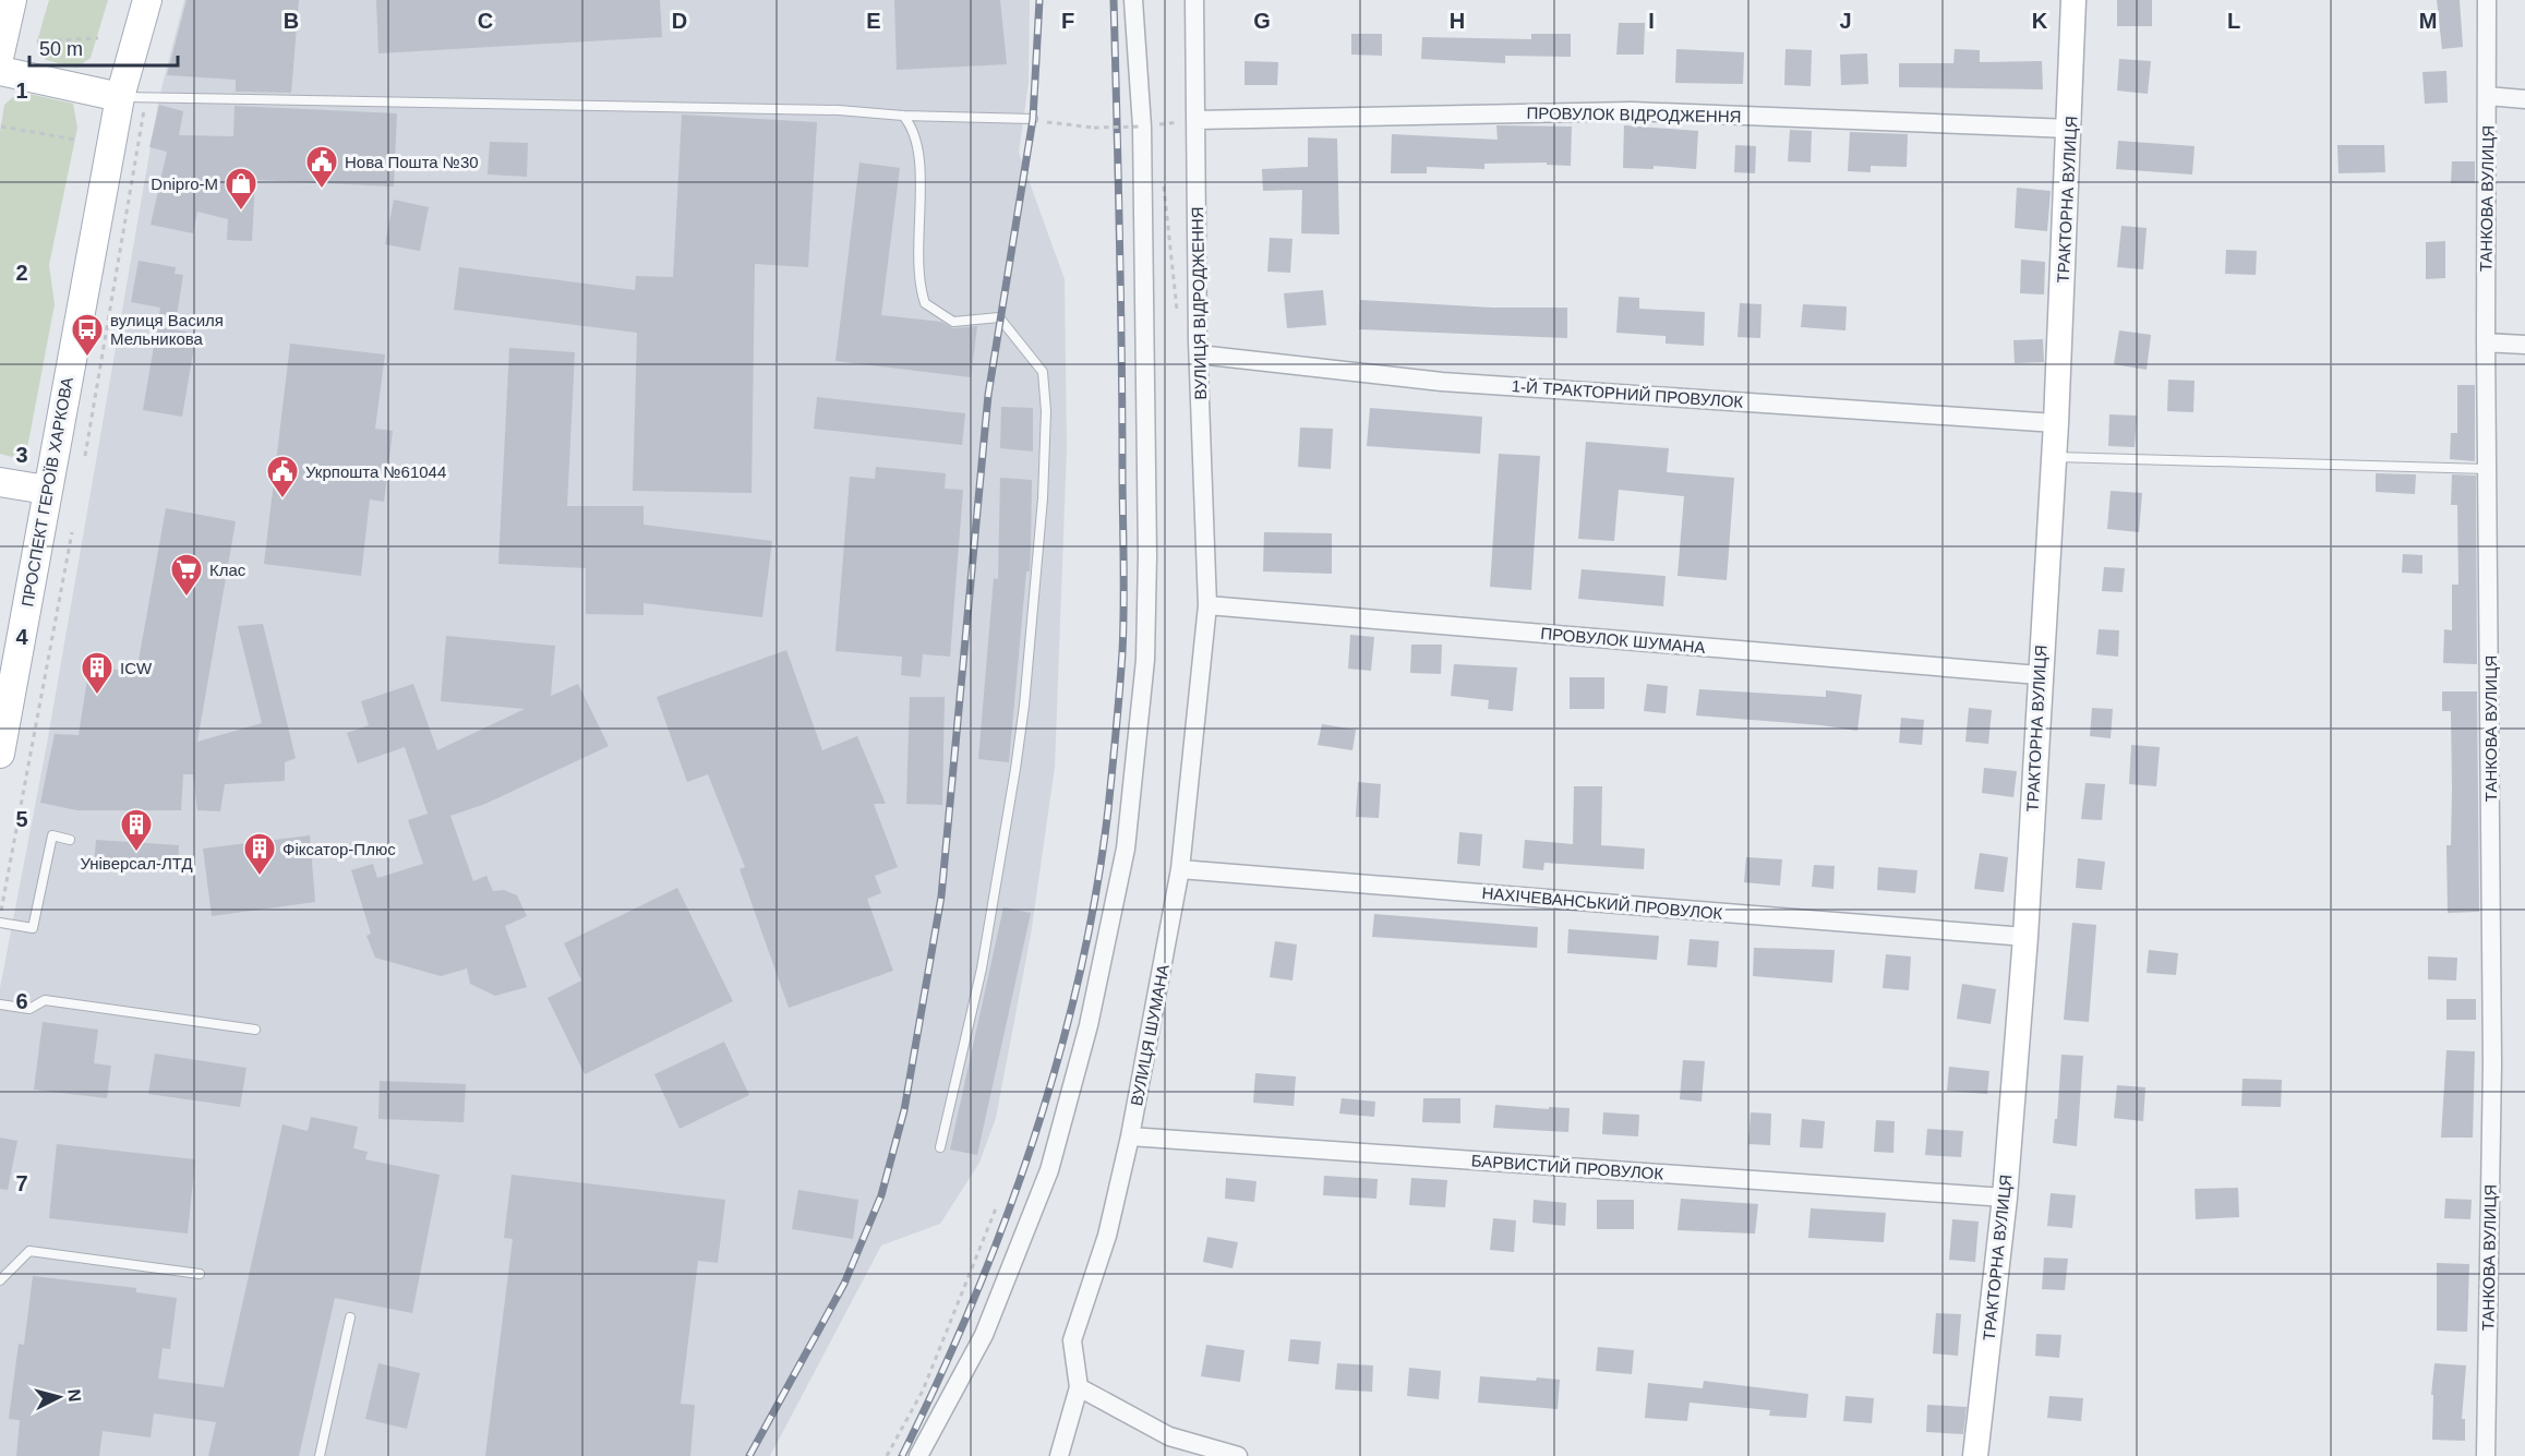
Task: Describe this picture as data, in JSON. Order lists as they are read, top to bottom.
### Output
{
  "streets": {
    "main road": ["ПРОСПЕКТ ГЕРОЇВ ХАРКОВА"],
    "street": [
      "ПРОВУЛОК ВІДРОДЖЕННЯ",
      "ТАНКОВА ВУЛИЦЯ",
      "ТРАКТОРНА ВУЛИЦЯ",
      "ВУЛИЦЯ ВІДРОДЖЕННЯ",
      "1-Й ТРАКТОРНИЙ ПРОВУЛОК",
      "ПРОВУЛОК ШУМАНА",
      "НАХІЧЕВАНСЬКИЙ ПРОВУЛОК",
      "ВУЛИЦЯ ШУМАНА",
      "БАРВИСТИЙ ПРОВУЛОК"
    ]
  },
  "crossings": [
    ["ПРОВУЛОК ВІДРОДЖЕННЯ", "ТРАКТОРНА ВУЛИЦЯ"],
    ["ПРОВУЛОК ВІДРОДЖЕННЯ", "ВУЛИЦЯ ВІДРОДЖЕННЯ"],
    ["ТРАКТОРНА ВУЛИЦЯ", "1-Й ТРАКТОРНИЙ ПРОВУЛОК"],
    ["ТРАКТОРНА ВУЛИЦЯ", "ПРОВУЛОК ШУМАНА"],
    ["ТРАКТОРНА ВУЛИЦЯ", "НАХІЧЕВАНСЬКИЙ ПРОВУЛОК"],
    ["ТРАКТОРНА ВУЛИЦЯ", "БАРВИСТИЙ ПРОВУЛОК"],
    ["ВУЛИЦЯ ВІДРОДЖЕННЯ", "1-Й ТРАКТОРНИЙ ПРОВУЛОК"],
    ["ВУЛИЦЯ ВІДРОДЖЕННЯ", "ПРОВУЛОК ШУМАНА"],
    ["ВУЛИЦЯ ВІДРОДЖЕННЯ", "ВУЛИЦЯ ШУМАНА"],
    ["ПРОВУЛОК ШУМАНА", "ВУЛИЦЯ ШУМАНА"],
    ["НАХІЧЕВАНСЬКИЙ ПРОВУЛОК", "ВУЛИЦЯ ШУМАНА"],
    ["ВУЛИЦЯ ШУМАНА", "БАРВИСТИЙ ПРОВУЛОК"]
  ],
  "places": {
    "public building": ["Нова Пошта №30", "Укрпошта №61044"],
    "shop": ["Dnipro-M"],
    "bus stop": ["вулиця Василя Мельникова"],
    "supermarket": ["Клас"],
    "building": ["ICW", "Універсал-ЛТД", "Фіксатор-Плюс"]
  },
  "scale_bar": "50 m",
  "north": "right",
  "grid": {
    "columns": [
      "B",
      "C",
      "D",
      "E",
      "F",
      "G",
      "H",
      "I",
      "J",
      "K",
      "L",
      "M"
    ],
    "rows": [
      "1",
      "2",
      "3",
      "4",
      "5",
      "6",
      "7"
    ]
  }
}
